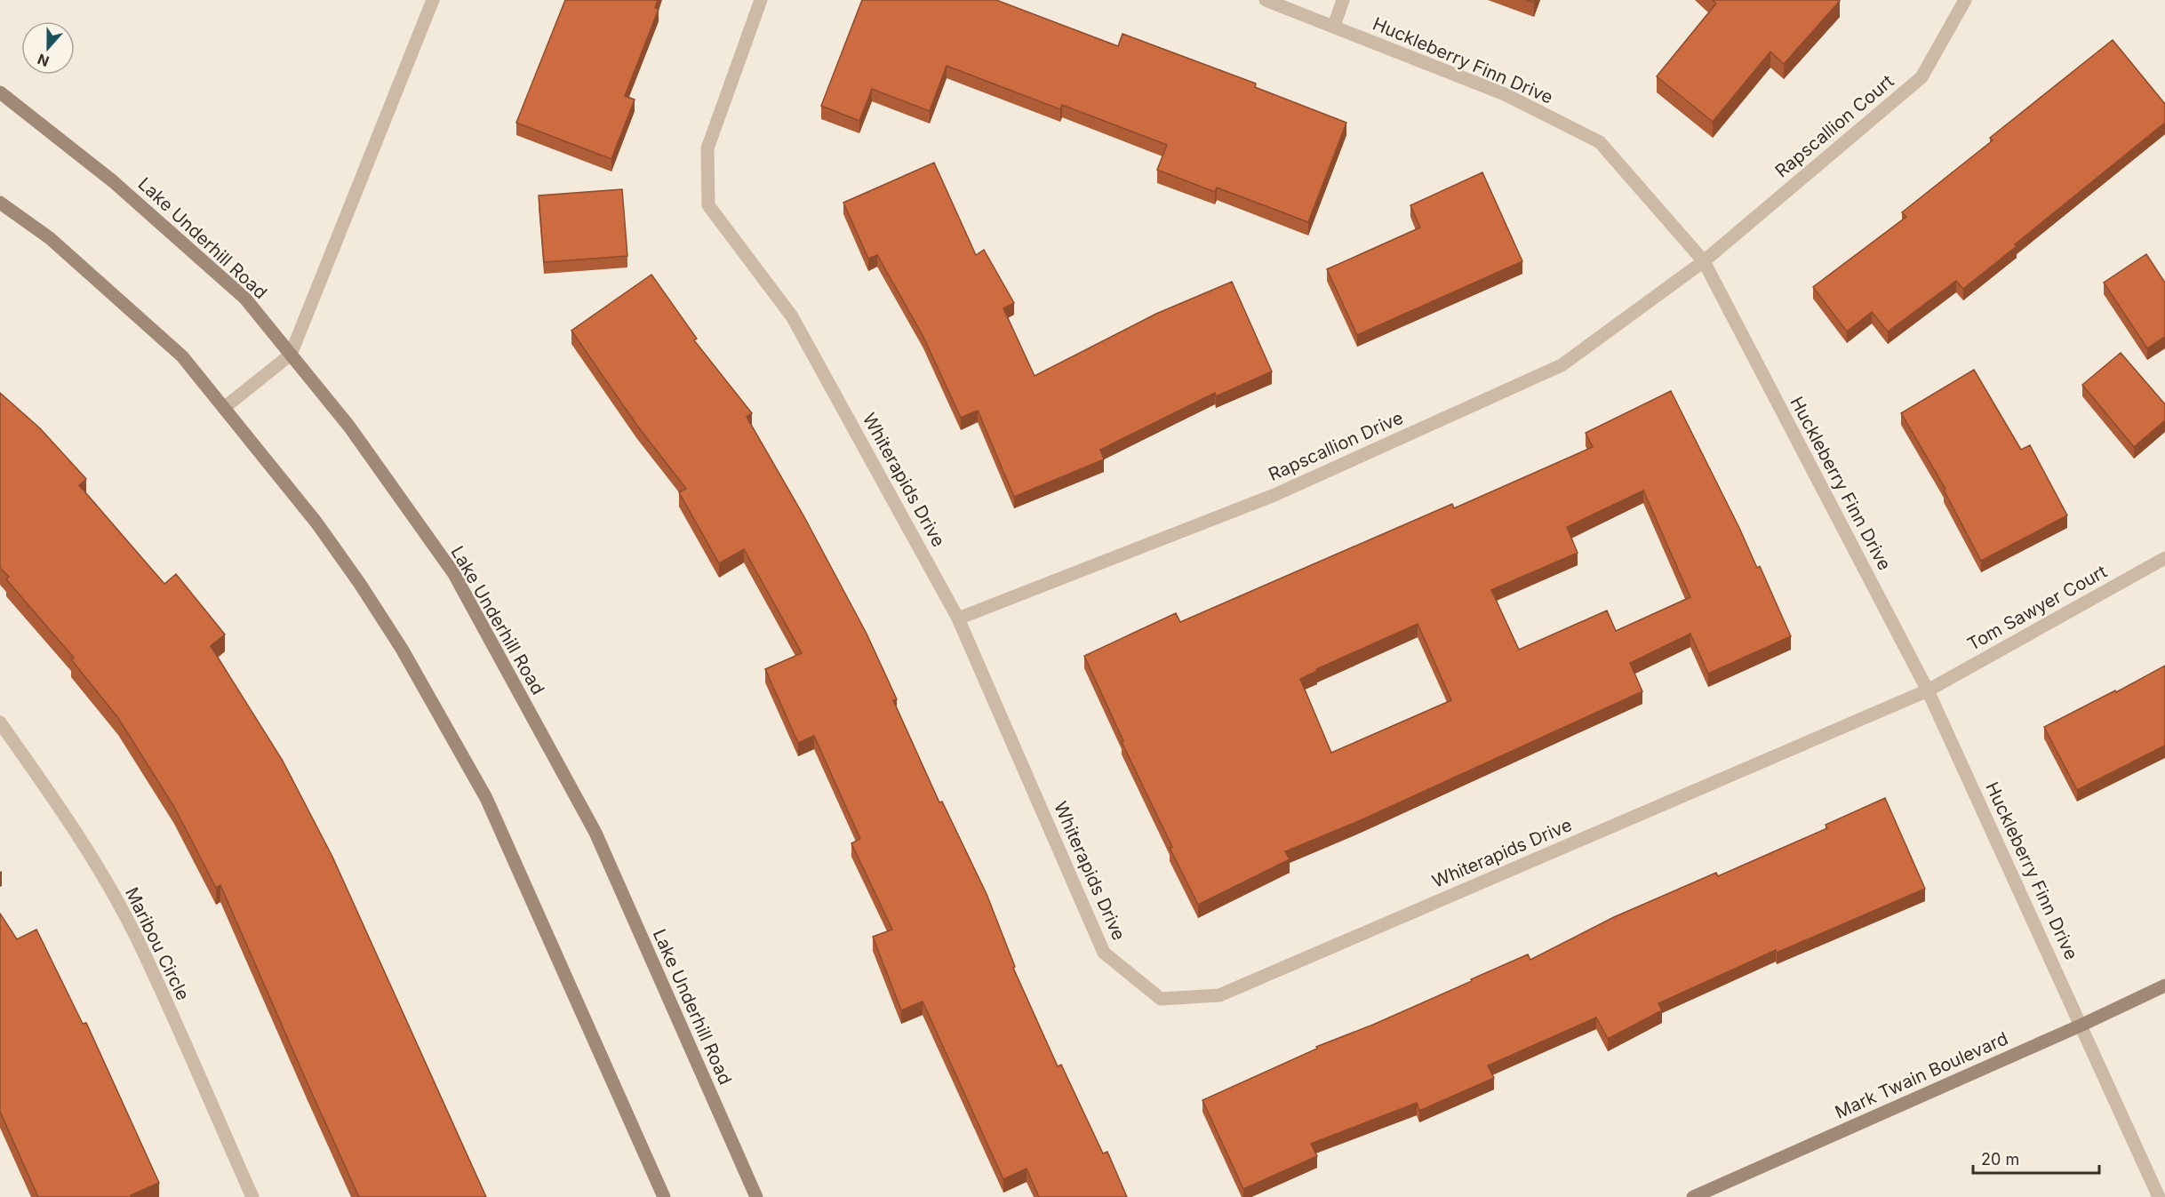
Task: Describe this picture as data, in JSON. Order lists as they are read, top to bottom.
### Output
{
  "streets": {
    "street": [
      "Huckleberry Finn Drive",
      "Rapscallion Court",
      "Lake Underhill Road",
      "Rapscallion Drive",
      "Whiterapids Drive",
      "Tom Sawyer Court",
      "Maribou Circle",
      "Mark Twain Boulevard"
    ]
  },
  "crossings": [
    ["Huckleberry Finn Drive", "Rapscallion Court"],
    ["Huckleberry Finn Drive", "Rapscallion Drive"],
    ["Huckleberry Finn Drive", "Whiterapids Drive"],
    ["Huckleberry Finn Drive", "Tom Sawyer Court"],
    ["Huckleberry Finn Drive", "Mark Twain Boulevard"],
    ["Rapscallion Court", "Rapscallion Drive"],
    ["Rapscallion Drive", "Whiterapids Drive"],
    ["Whiterapids Drive", "Tom Sawyer Court"]
  ],
  "scale_bar": "20 m",
  "north": "bottom"
}
